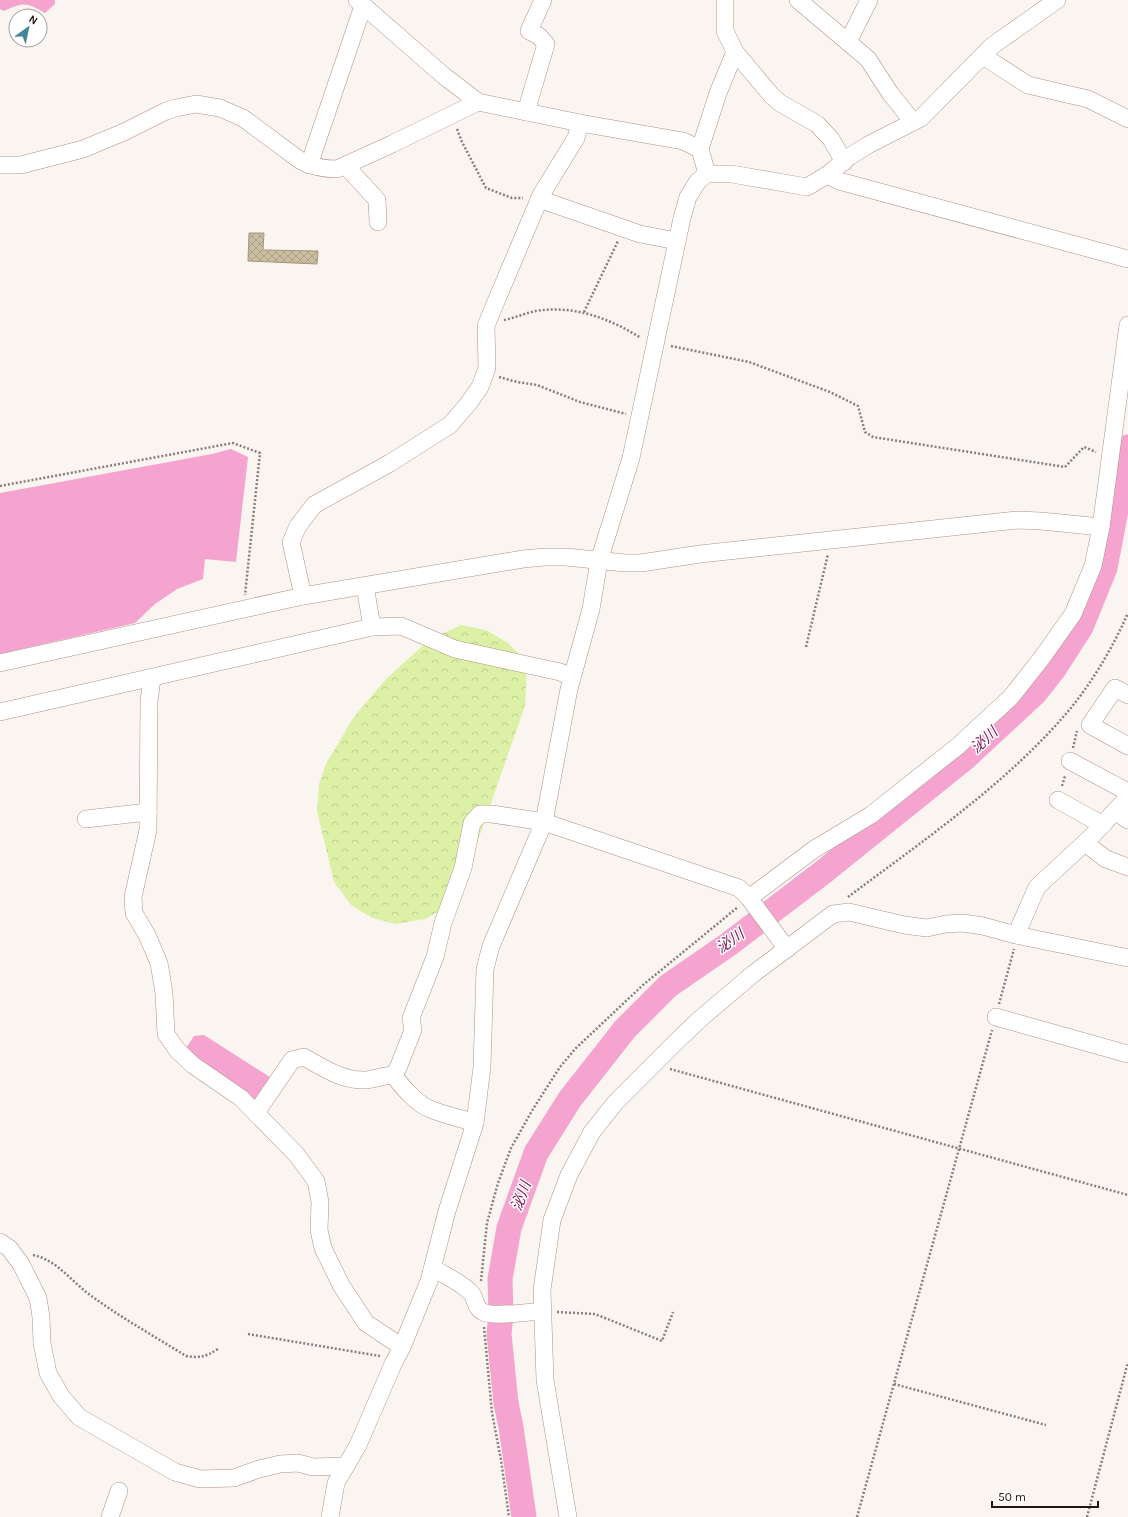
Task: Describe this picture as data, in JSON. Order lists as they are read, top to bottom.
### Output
{
  "water": ["泌川"],
  "scale_bar": "50 m",
  "north": "top right"
}
